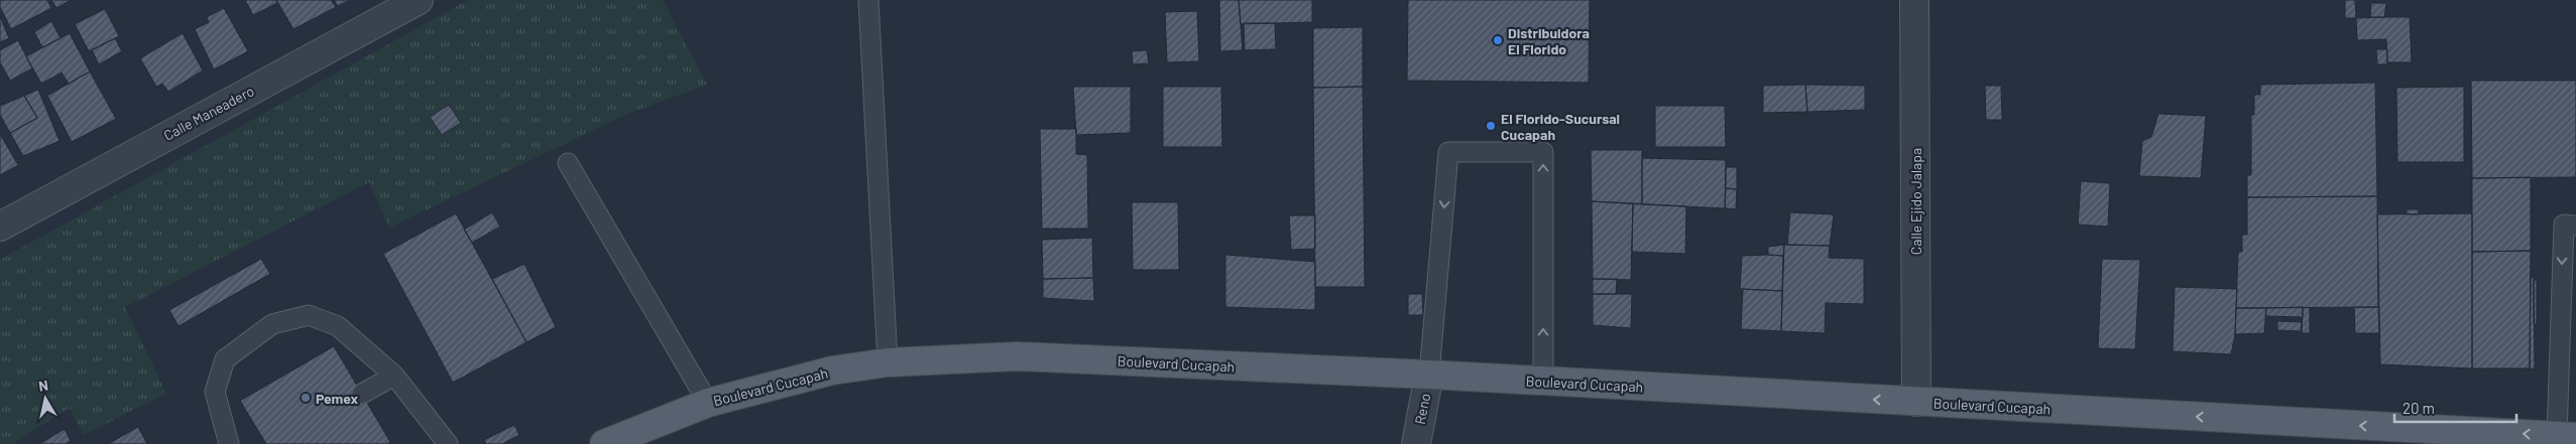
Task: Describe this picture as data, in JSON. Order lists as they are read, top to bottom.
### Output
{
  "streets": {
    "main road": ["Boulevard Cucapah"],
    "street": ["Calle Maneadero", "Calle Ejido Jalapa", "Reno"]
  },
  "crossings": [
    ["Calle Ejido Jalapa", "Boulevard Cucapah"],
    ["Boulevard Cucapah", "Reno"]
  ],
  "one_way": ["Boulevard Cucapah"],
  "places": ["Distribuidora El Florido", "El Florido-Sucursal Cucapah", "Pemex"],
  "scale_bar": "20 m",
  "north": "top"
}
